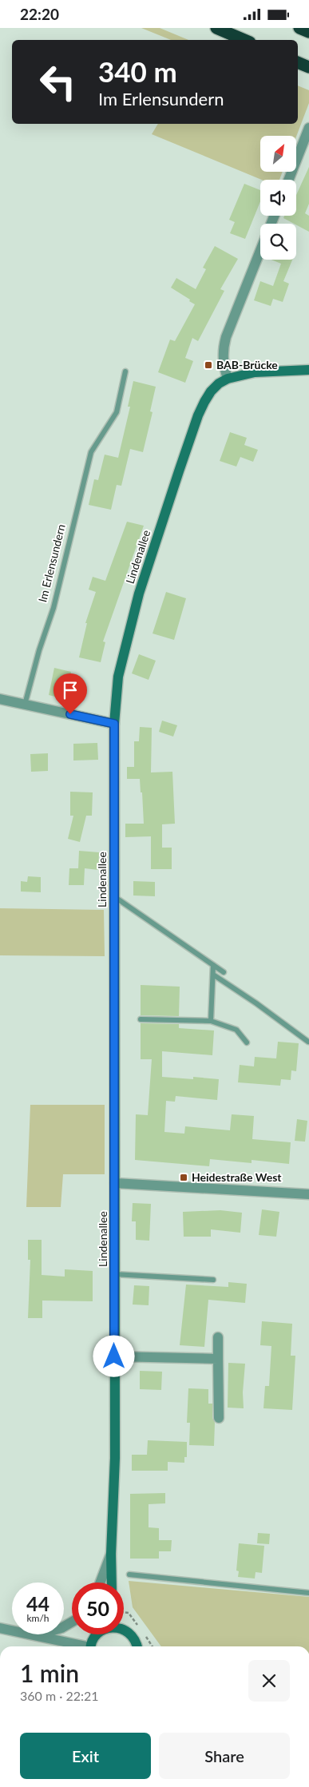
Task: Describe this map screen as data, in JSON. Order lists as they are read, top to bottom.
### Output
{
  "streets": {
    "main road": ["Lindenallee"],
    "lane": ["Im Erlensundern"]
  },
  "places": {
    "transit": ["BAB-Brücke", "Heidestraße West"]
  },
  "north": "top right",
  "page": {
    "status": "22:20",
    "turn": ["340 m", "Im Erlensundern"],
    "speed": "44 km/h",
    "limit": "50",
    "heading": ["1 min", "360 m · 22:21"],
    "buttons": ["Exit", "Share"]
  }
}
